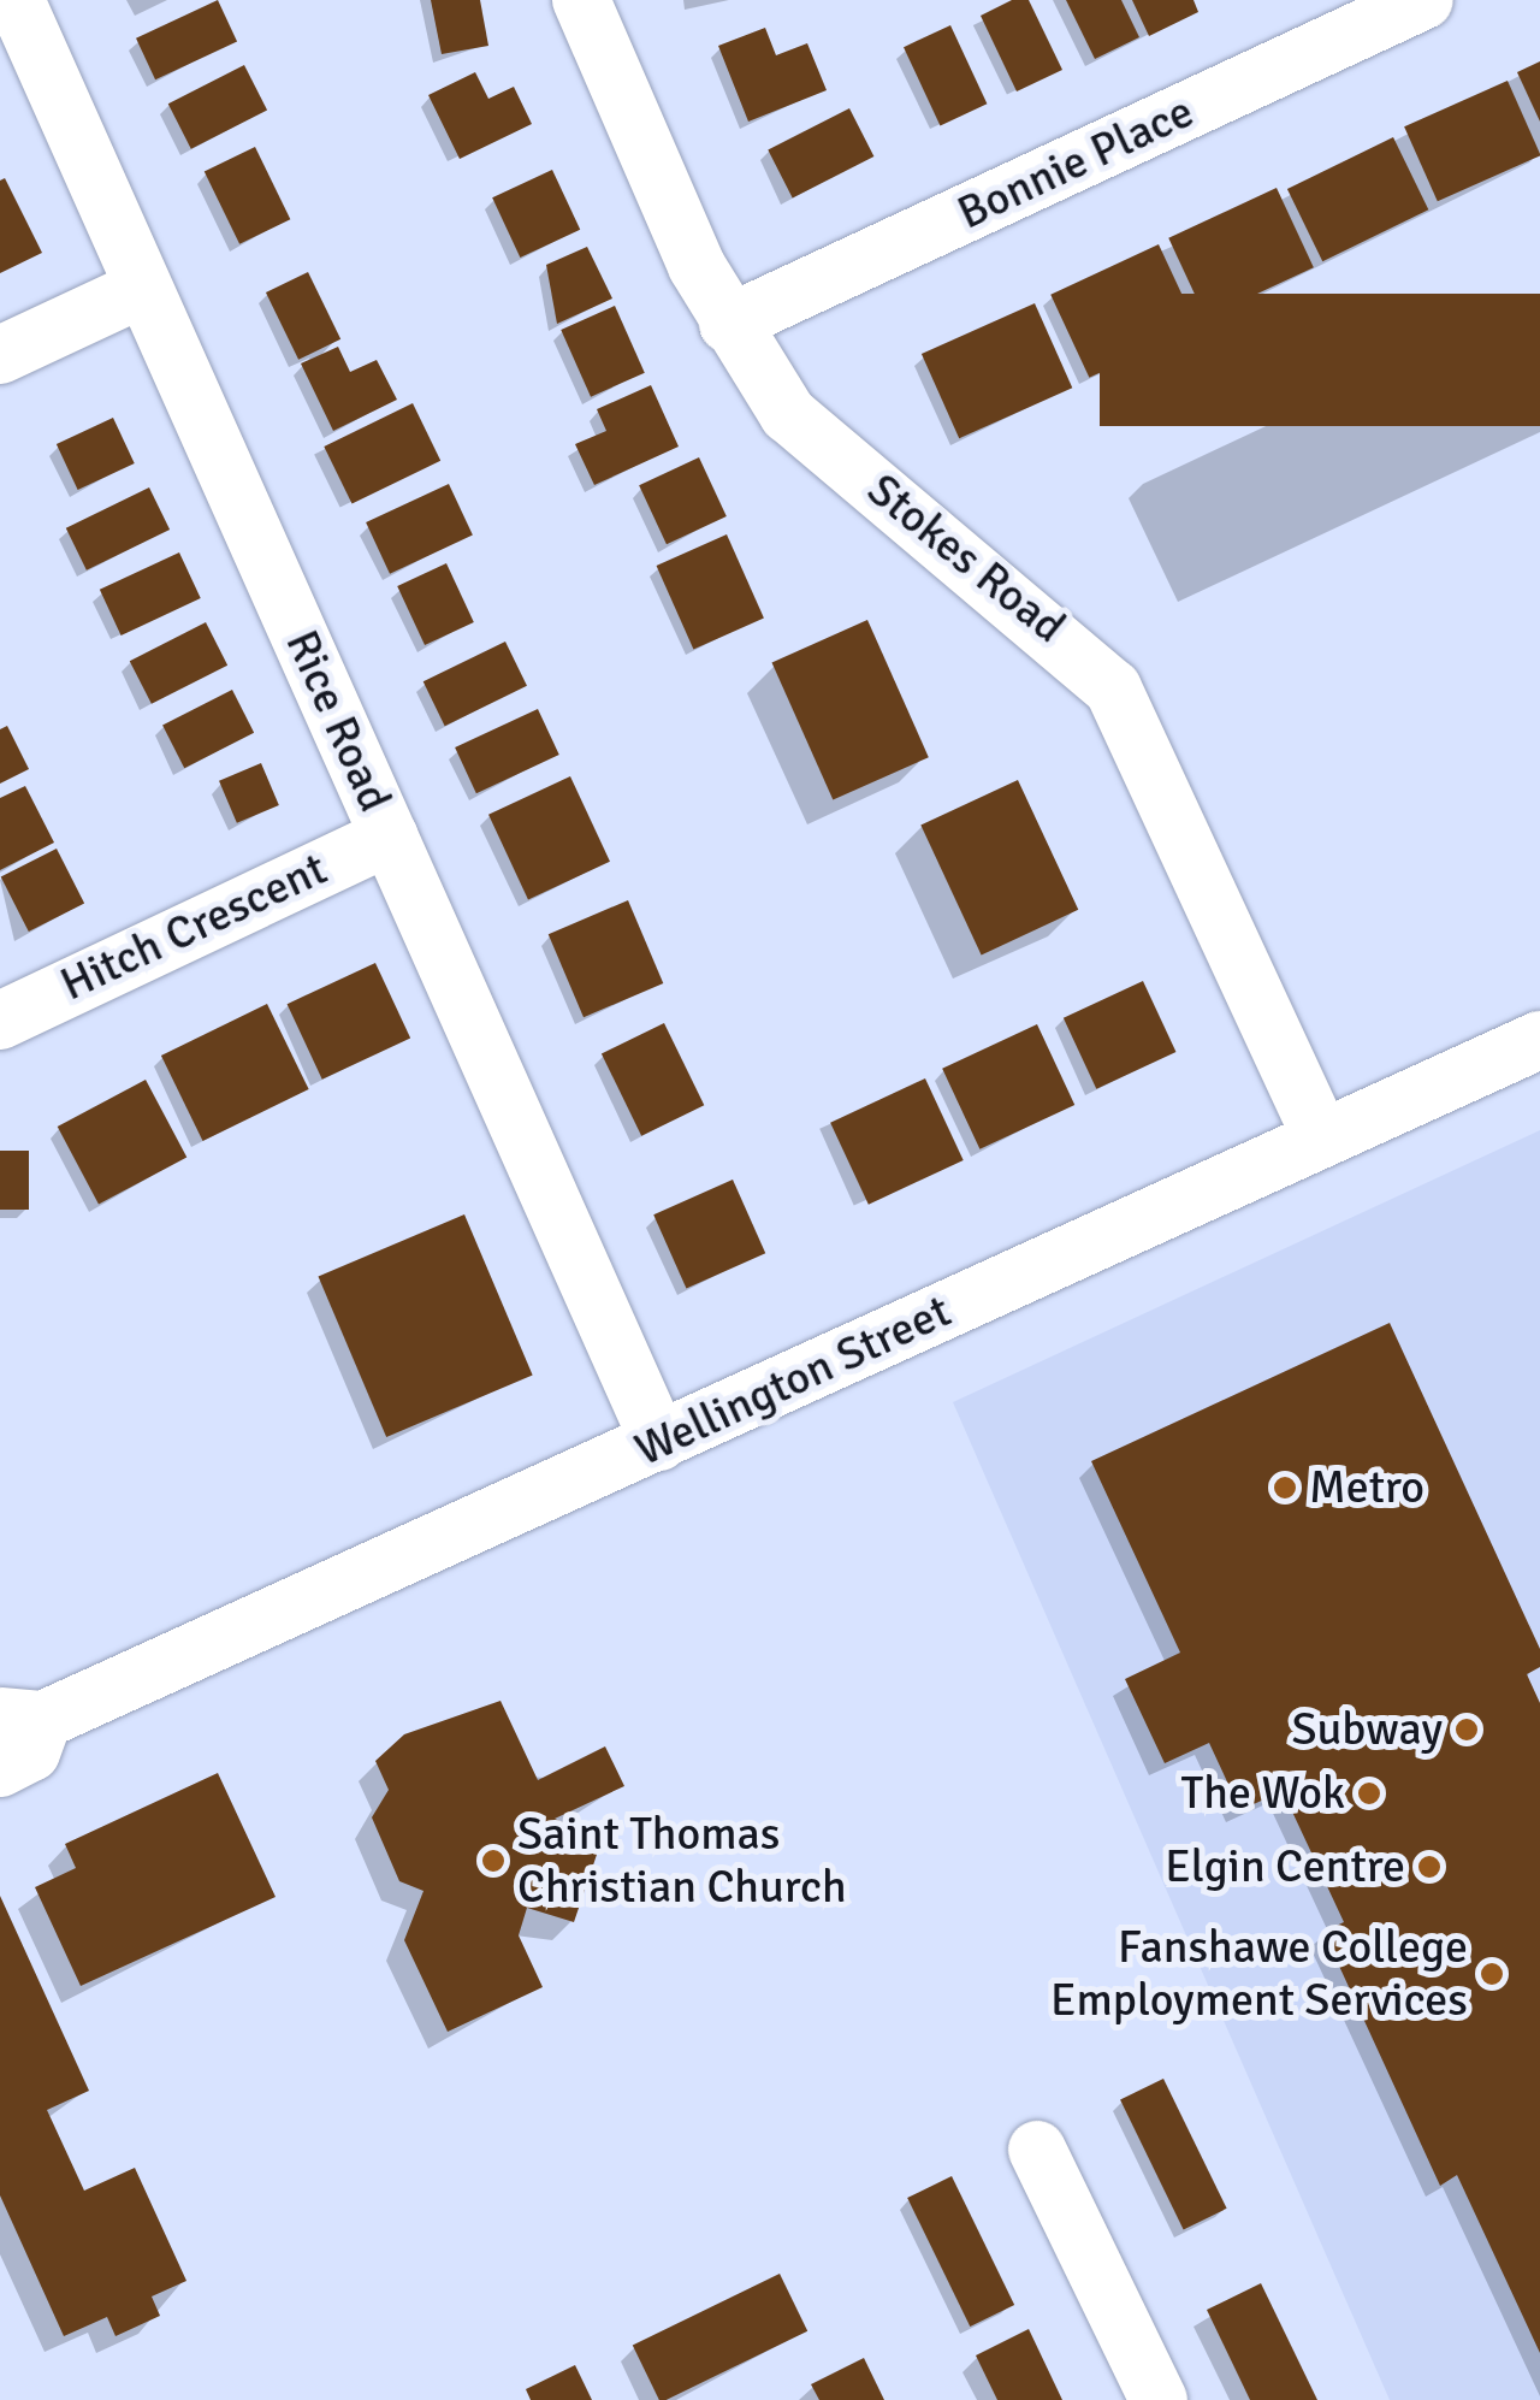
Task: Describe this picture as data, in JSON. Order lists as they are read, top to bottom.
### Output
{
  "streets": {
    "street": [
      "Bonnie Place",
      "Stokes Road",
      "Rice Road",
      "Hitch Crescent",
      "Wellington Street"
    ]
  },
  "crossings": [
    ["Bonnie Place", "Stokes Road"],
    ["Stokes Road", "Wellington Street"],
    ["Rice Road", "Hitch Crescent"],
    ["Rice Road", "Wellington Street"]
  ],
  "places": [
    "Metro",
    "Subway",
    "The Wok",
    "Saint Thomas Christian Church",
    "Elgin Centre",
    "Fanshawe College Employment Services"
  ]
}
